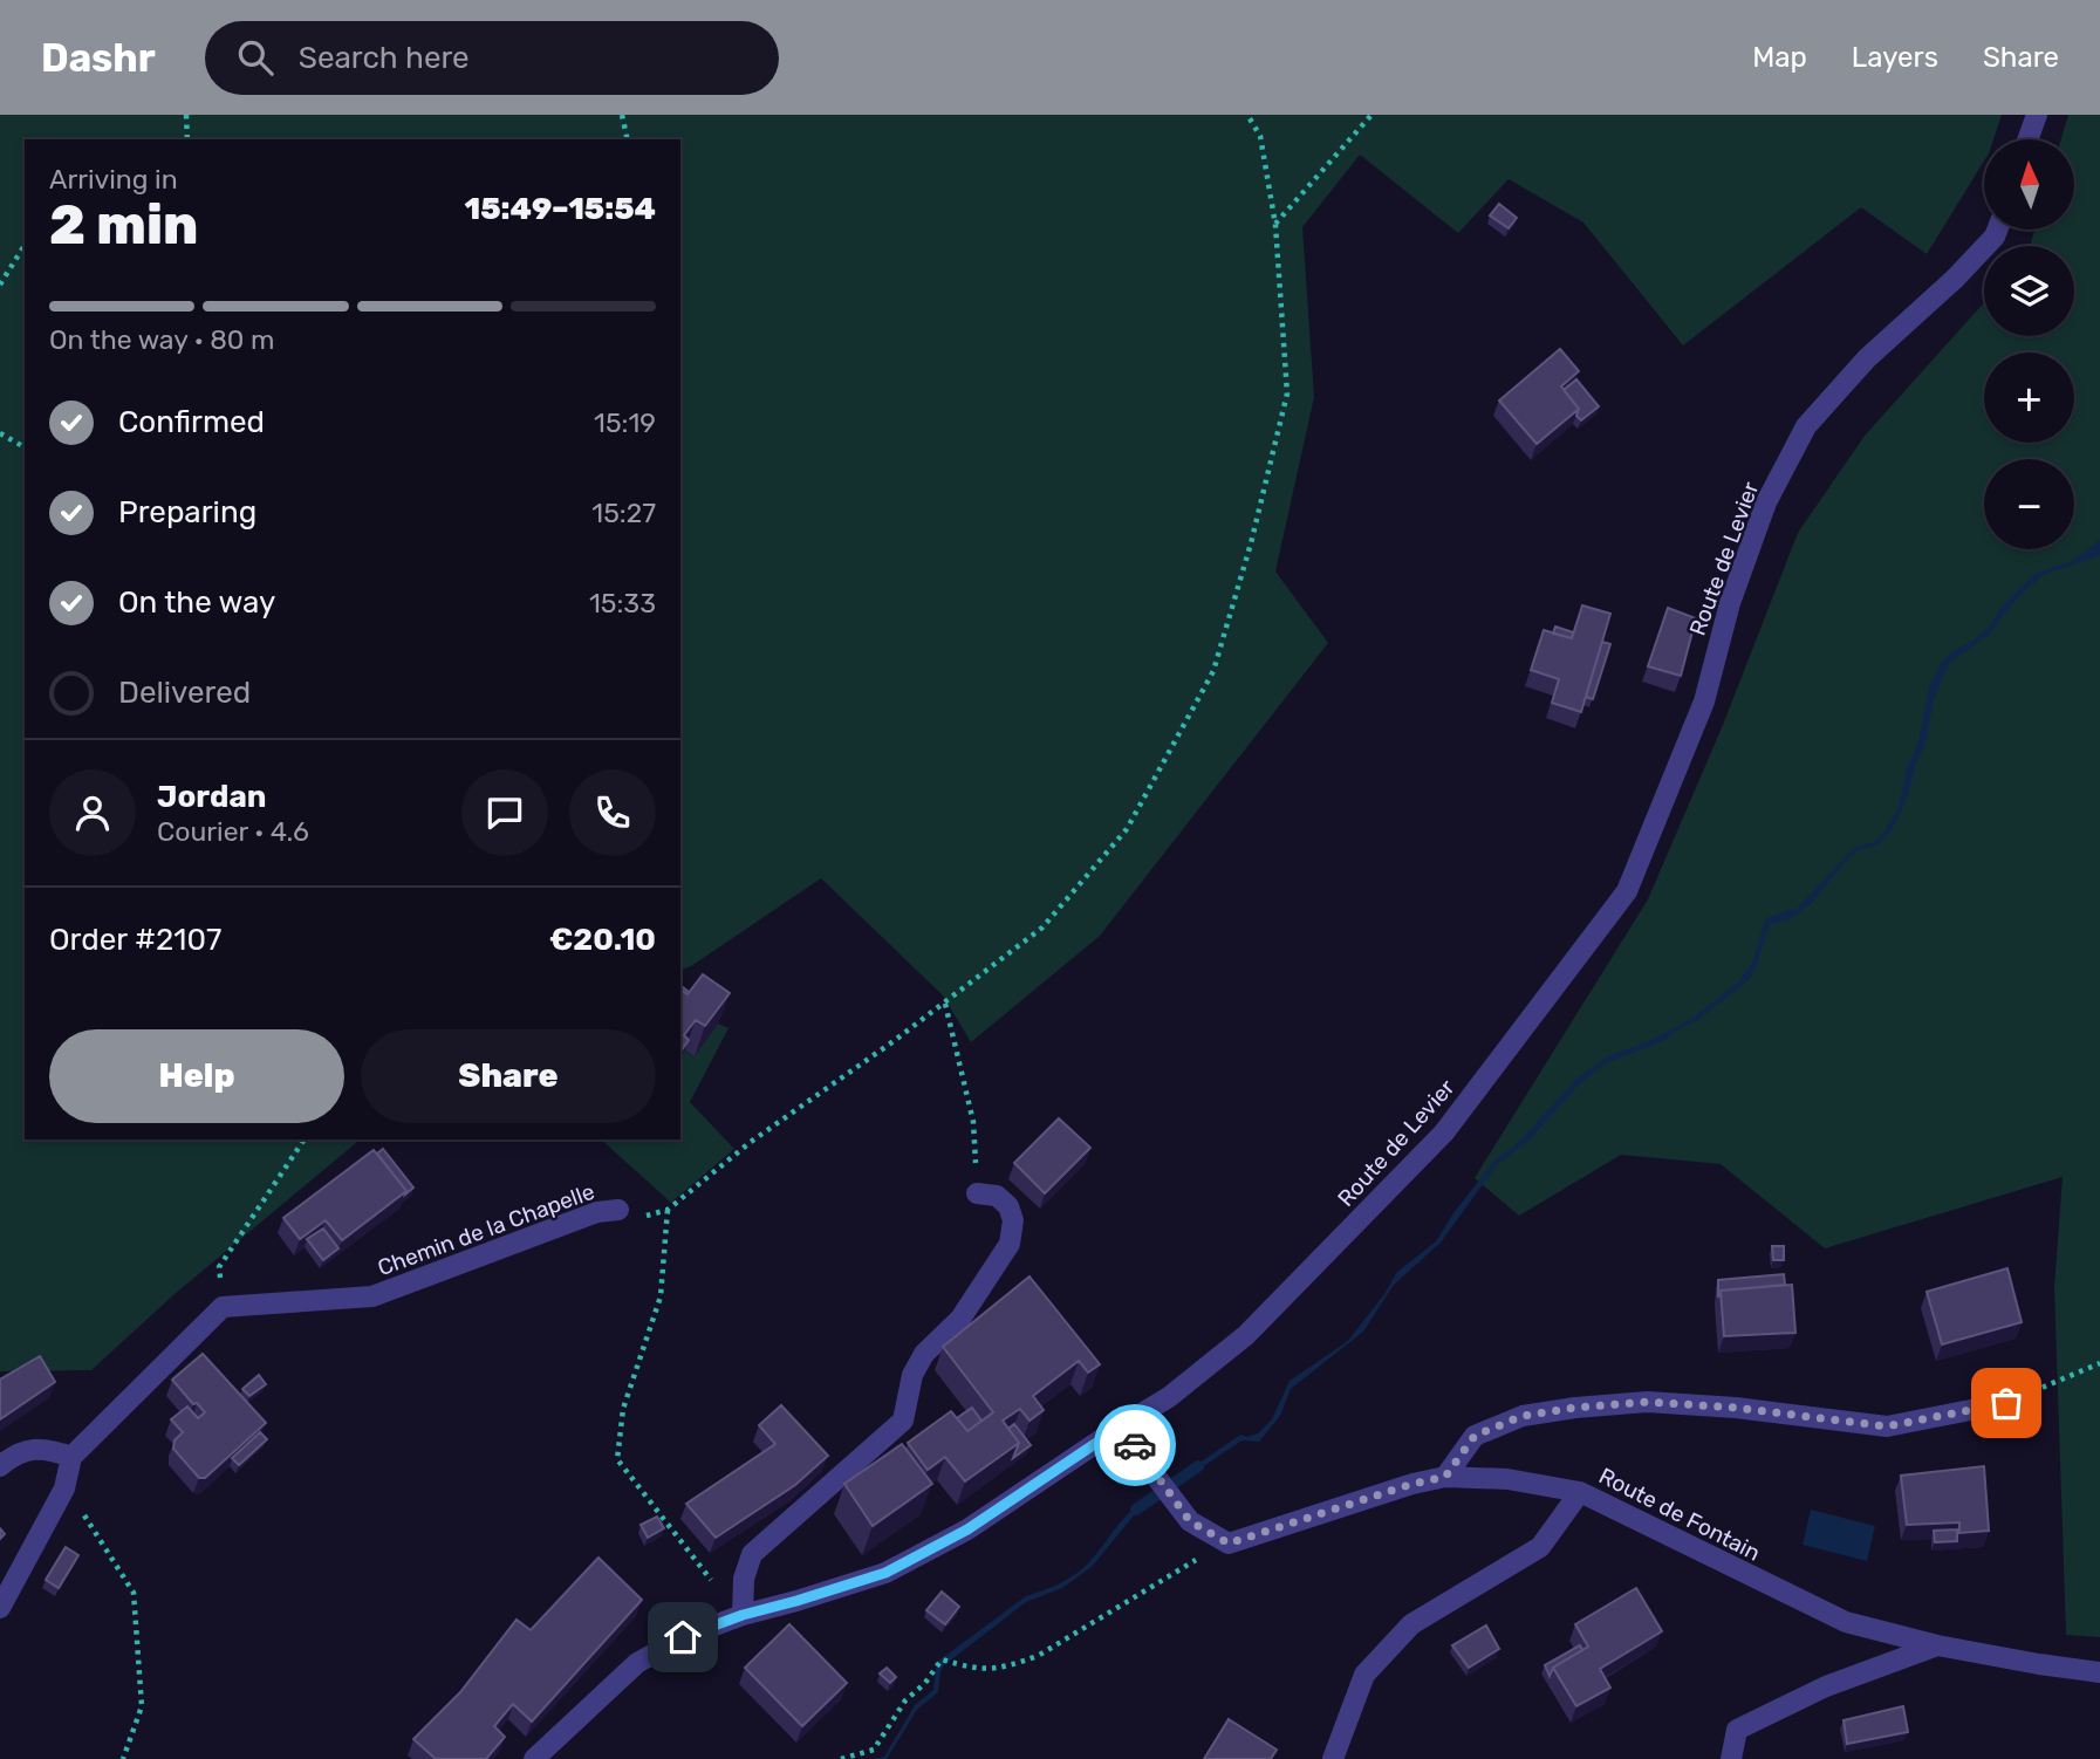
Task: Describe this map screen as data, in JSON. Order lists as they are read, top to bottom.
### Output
{
  "streets": {
    "street": ["Route de Levier", "Chemin de la Chapelle", "Route de Fontain"]
  },
  "north": "top",
  "page": {
    "header": "Dashr",
    "search": "Search here",
    "nav": ["Map", "Layers", "Share"],
    "map_buttons": ["+", "−"],
    "heading": ["2 min", "Arriving in", "15:49–15:54"],
    "panel": [
      "Jordan",
      "Courier · 4.6",
      "Order #2107",
      "€20.10"
    ],
    "bar": "On the way · 80 m",
    "list": [
      ["Confirmed", "15:19"],
      ["Preparing", "15:27"],
      ["On the way", "15:33"],
      "Delivered"
    ],
    "buttons": ["Help", "Share"]
  }
}
